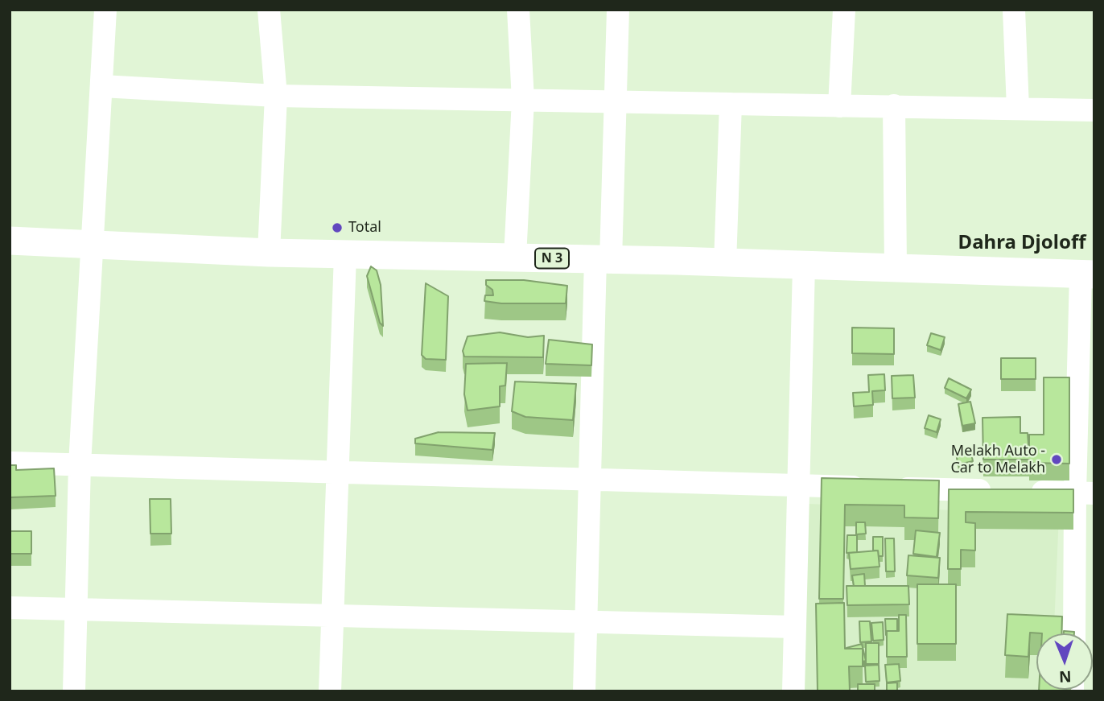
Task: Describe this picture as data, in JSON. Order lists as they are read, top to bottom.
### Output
{
  "streets": {
    "main road": ["N 3"]
  },
  "districts": ["Dahra Djoloff"],
  "places": ["Total", "Melakh Auto - Car to Melakh"],
  "north": "bottom"
}
